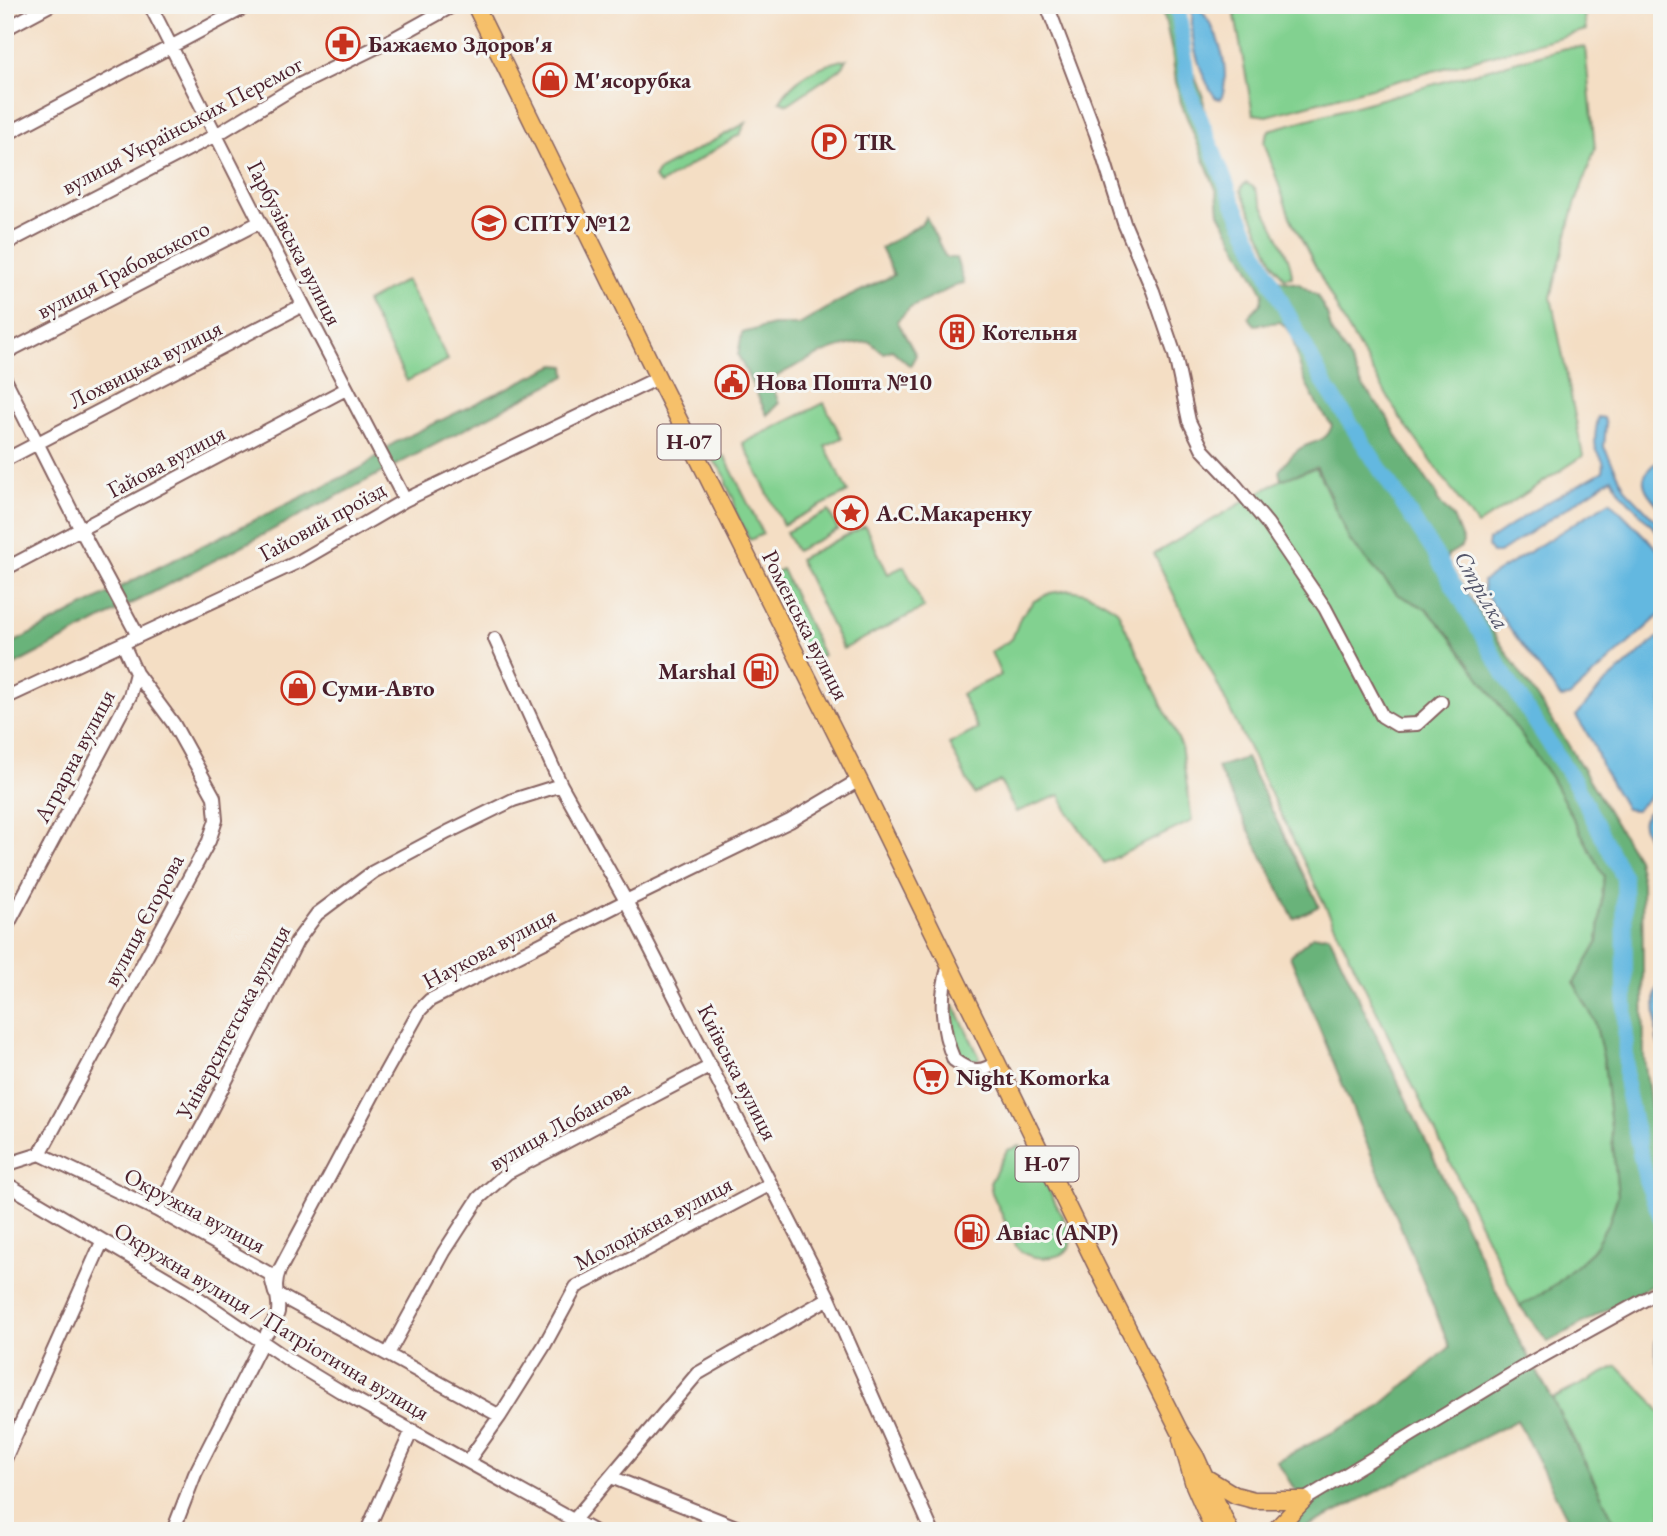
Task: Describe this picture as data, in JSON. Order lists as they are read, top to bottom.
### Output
{
  "streets": {
    "main road": ["Н-07", "Роменська вулиця"],
    "street": [
      "вулиця Українських Перемог",
      "Гарбузівська вулиця",
      "вулиця Грабовського",
      "Лохвицька вулиця",
      "Гайова вулиця",
      "Гайовий проїзд",
      "Аграрна вулиця",
      "вулиця Єгорова",
      "Наукова вулиця",
      "Університетська вулиця",
      "Київська вулиця",
      "вулиця Лобанова",
      "Окружна вулиця",
      "Молодіжна вулиця",
      "Окружна вулиця / Патріотична вулиця"
    ]
  },
  "crossings": [
    ["вулиця Українських Перемог", "Гарбузівська вулиця"],
    ["Гарбузівська вулиця", "вулиця Грабовського"],
    ["Гарбузівська вулиця", "Лохвицька вулиця"],
    ["Гарбузівська вулиця", "Гайова вулиця"],
    ["Гарбузівська вулиця", "Гайовий проїзд"],
    ["Н-07", "Роменська вулиця"],
    ["Гайовий проїзд", "Роменська вулиця"],
    ["Гайовий проїзд", "вулиця Єгорова"],
    ["Роменська вулиця", "Наукова вулиця"],
    ["Аграрна вулиця", "вулиця Єгорова"],
    ["вулиця Єгорова", "Окружна вулиця"],
    ["Наукова вулиця", "Київська вулиця"],
    ["Наукова вулиця", "Окружна вулиця"],
    ["Наукова вулиця", "Окружна вулиця / Патріотична вулиця"],
    ["Університетська вулиця", "Київська вулиця"],
    ["Університетська вулиця", "Окружна вулиця"],
    ["Київська вулиця", "вулиця Лобанова"],
    ["Київська вулиця", "Молодіжна вулиця"],
    ["вулиця Лобанова", "Окружна вулиця"],
    ["Окружна вулиця", "Молодіжна вулиця"],
    ["Молодіжна вулиця", "Окружна вулиця / Патріотична вулиця"]
  ],
  "water": ["Стрілка"],
  "places": {
    "pharmacy": ["Бажаємо Здоров'я"],
    "shop": ["М'ясорубка", "Суми-Авто"],
    "parking": ["TIR"],
    "school or university": ["СПТУ №12"],
    "building": ["Котельня"],
    "public building": ["Нова Пошта №10"],
    "place": ["А.С.Макаренку"],
    "fuel station": ["Marshal", "Авіас (ANP)"],
    "supermarket": ["Night Komorka"]
  }
}
